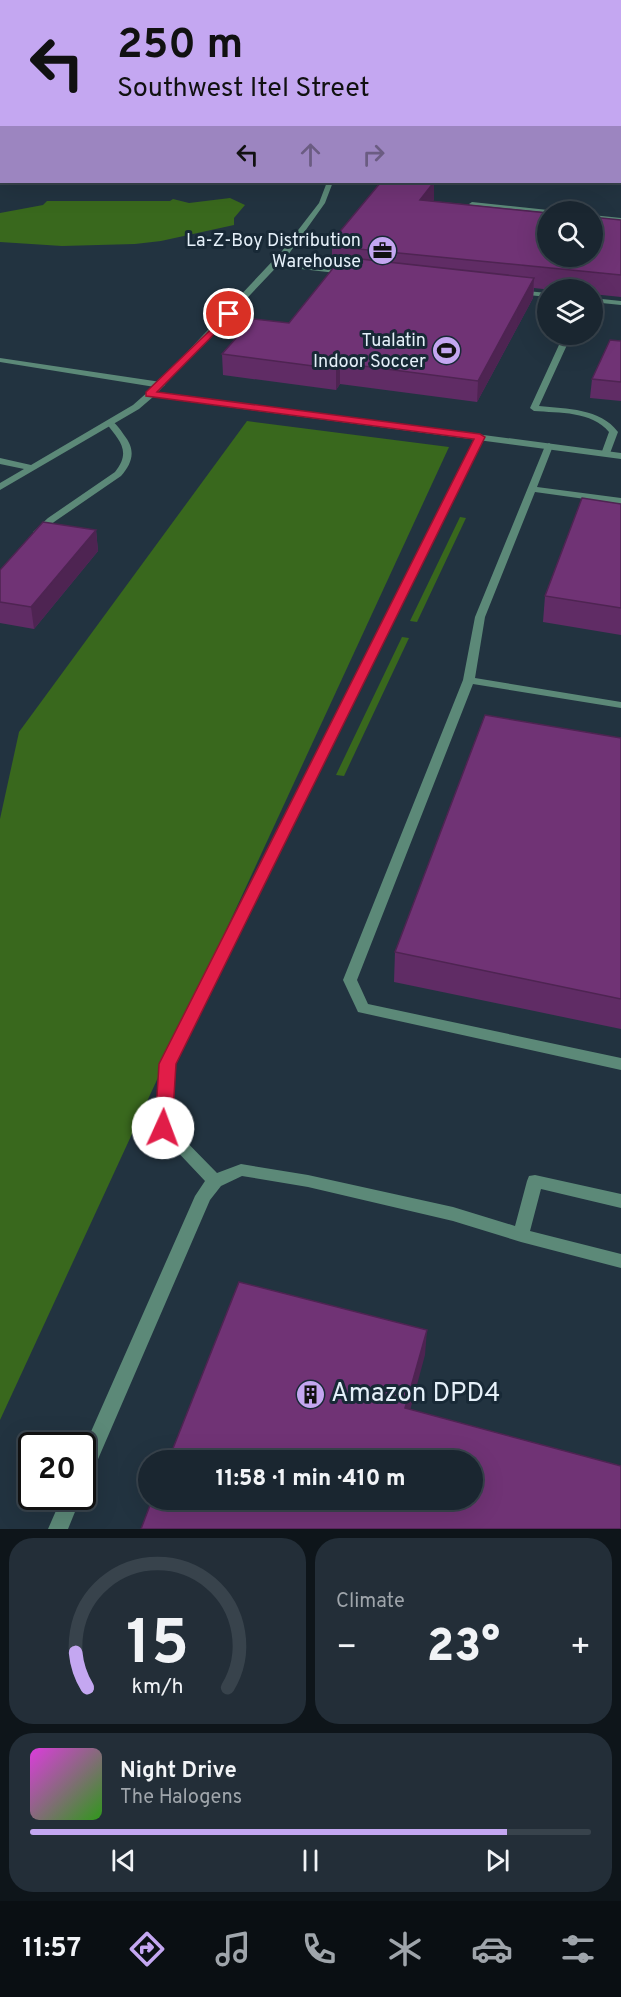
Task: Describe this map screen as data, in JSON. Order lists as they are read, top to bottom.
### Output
{
  "places": {
    "office": ["La-Z-Boy Distribution Warehouse"],
    "sports": ["Tualatin Indoor Soccer"],
    "building": ["Amazon DPD4"]
  },
  "page": {
    "turn": ["250 m", "Southwest Itel Street"],
    "limit": "20",
    "trip": "11:58 · 1 min · 410 m",
    "tile": "Climate",
    "heat": ["−", "23°", "+"],
    "song": ["Night Drive", "The Halogens"],
    "tabs": "11:57",
    "gauge": ["15", "km/h"]
  }
}
